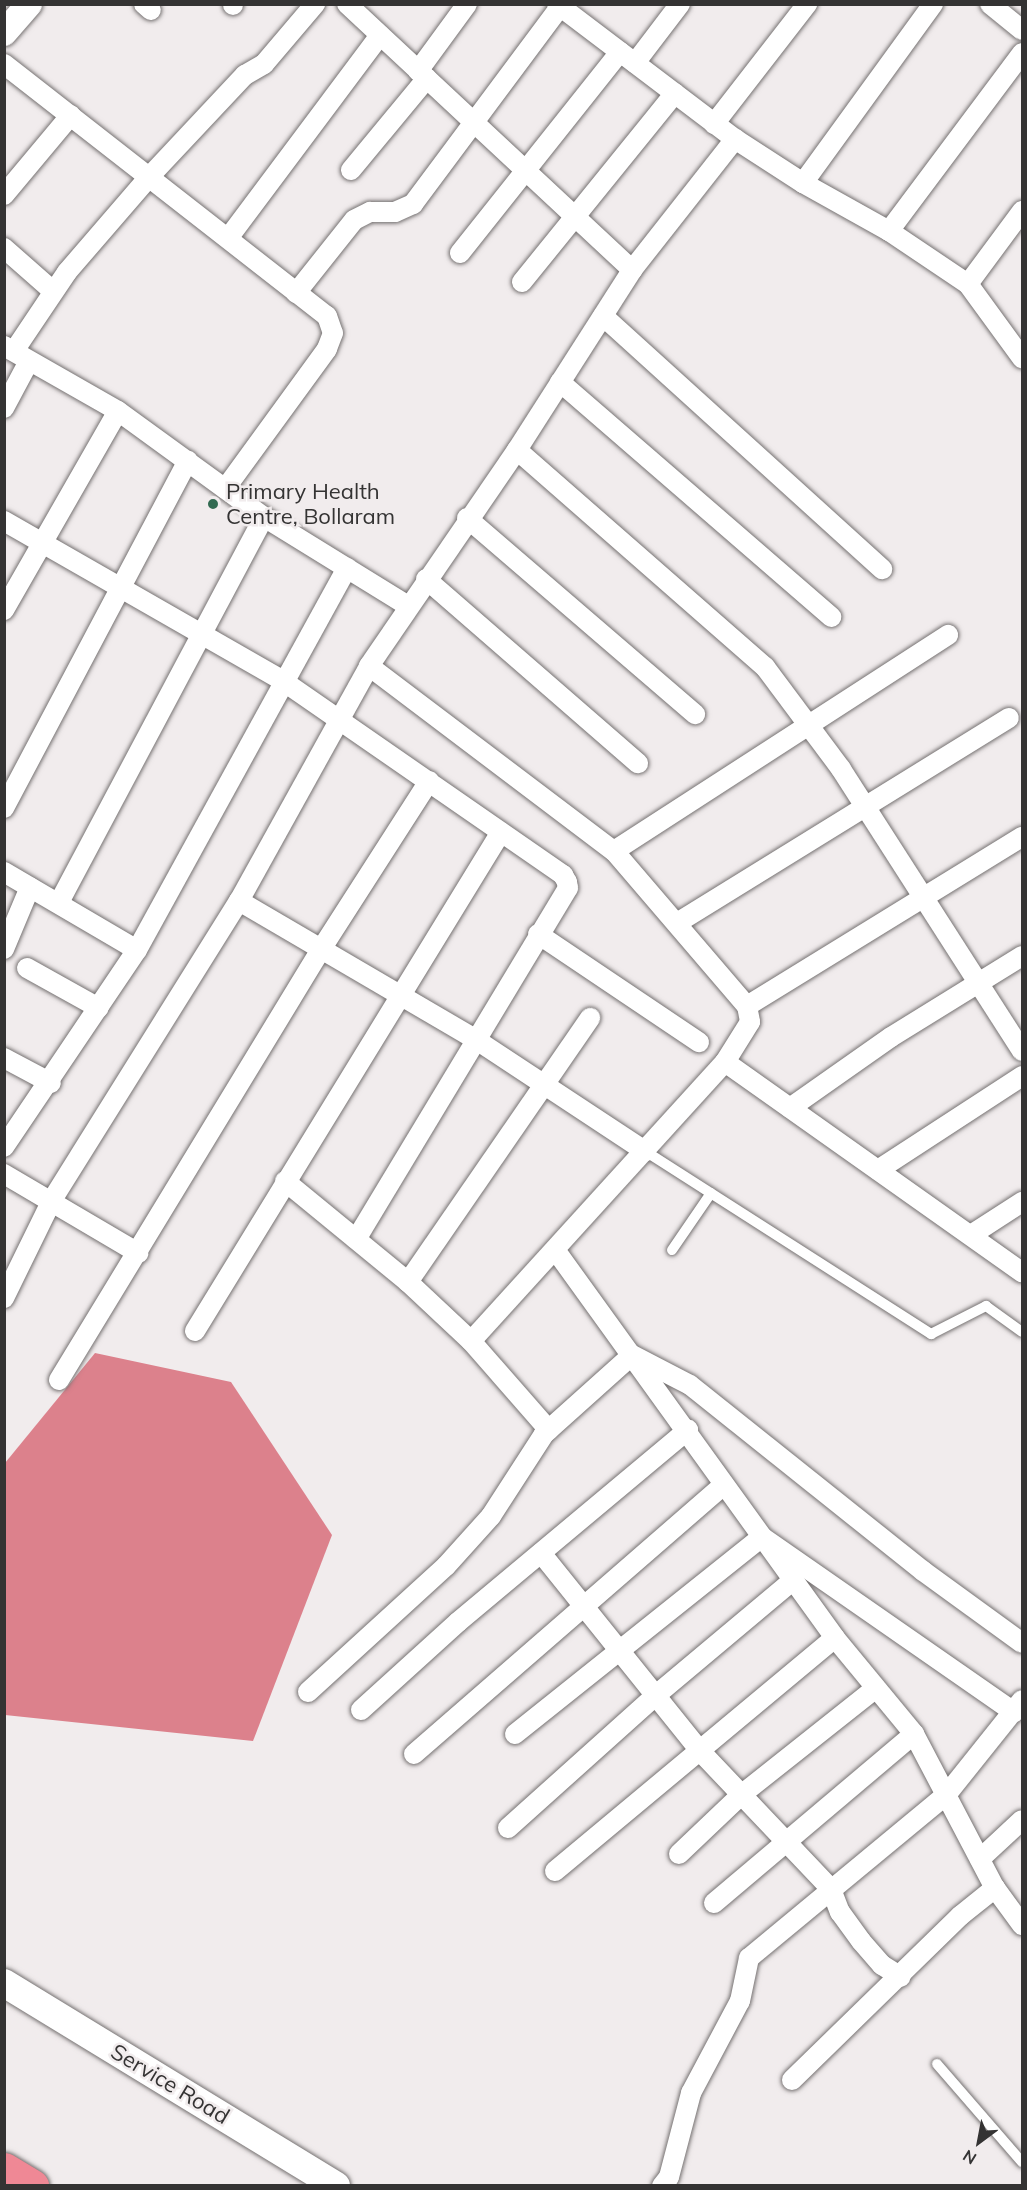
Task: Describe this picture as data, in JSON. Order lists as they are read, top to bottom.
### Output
{
  "streets": {
    "main road": ["Service Road"]
  },
  "places": ["Primary Health Centre, Bollaram"],
  "north": "bottom left"
}
